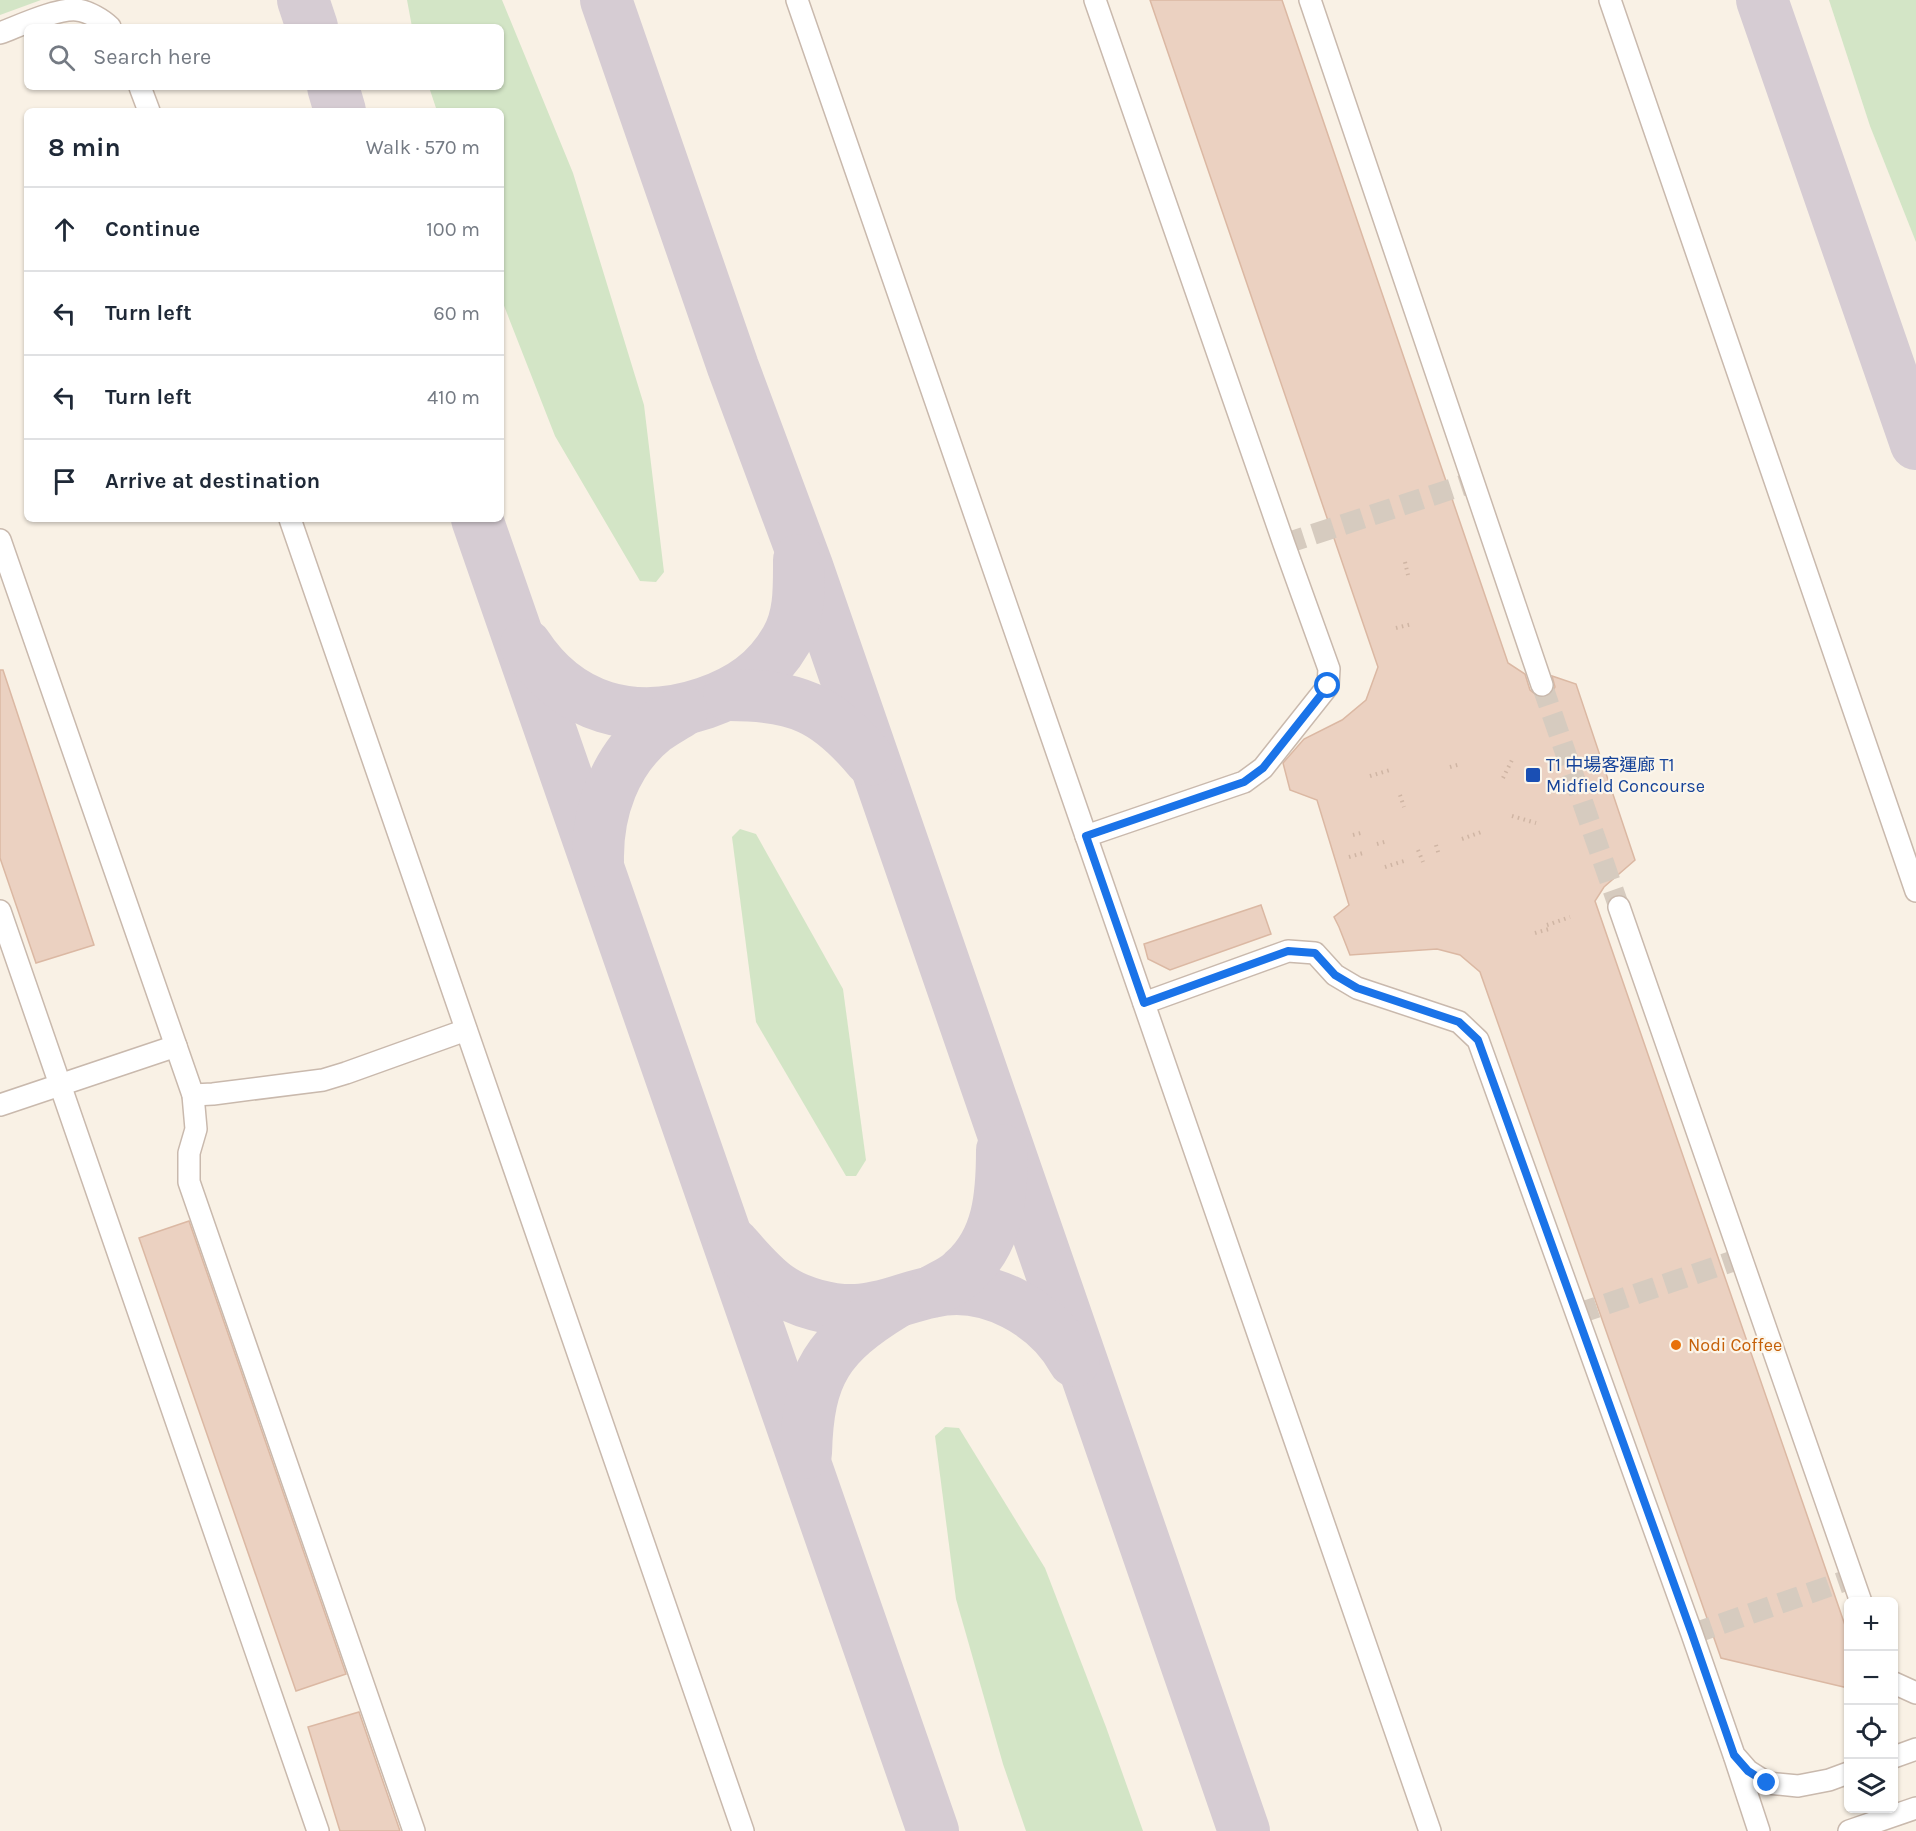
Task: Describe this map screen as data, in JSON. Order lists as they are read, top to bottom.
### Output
{
  "places": {
    "transit": ["T1 中場客運廊 T1 Midfield Concourse"],
    "other": ["Nodi Coffee"]
  },
  "page": {
    "search": "Search here",
    "heading": ["8 min", "Walk · 570 m"],
    "list": [
      ["Continue", "100 m"],
      ["Turn left", "60 m"],
      ["Turn left", "410 m"],
      "Arrive at destination"
    ],
    "map_buttons": ["+", "−"]
  }
}
